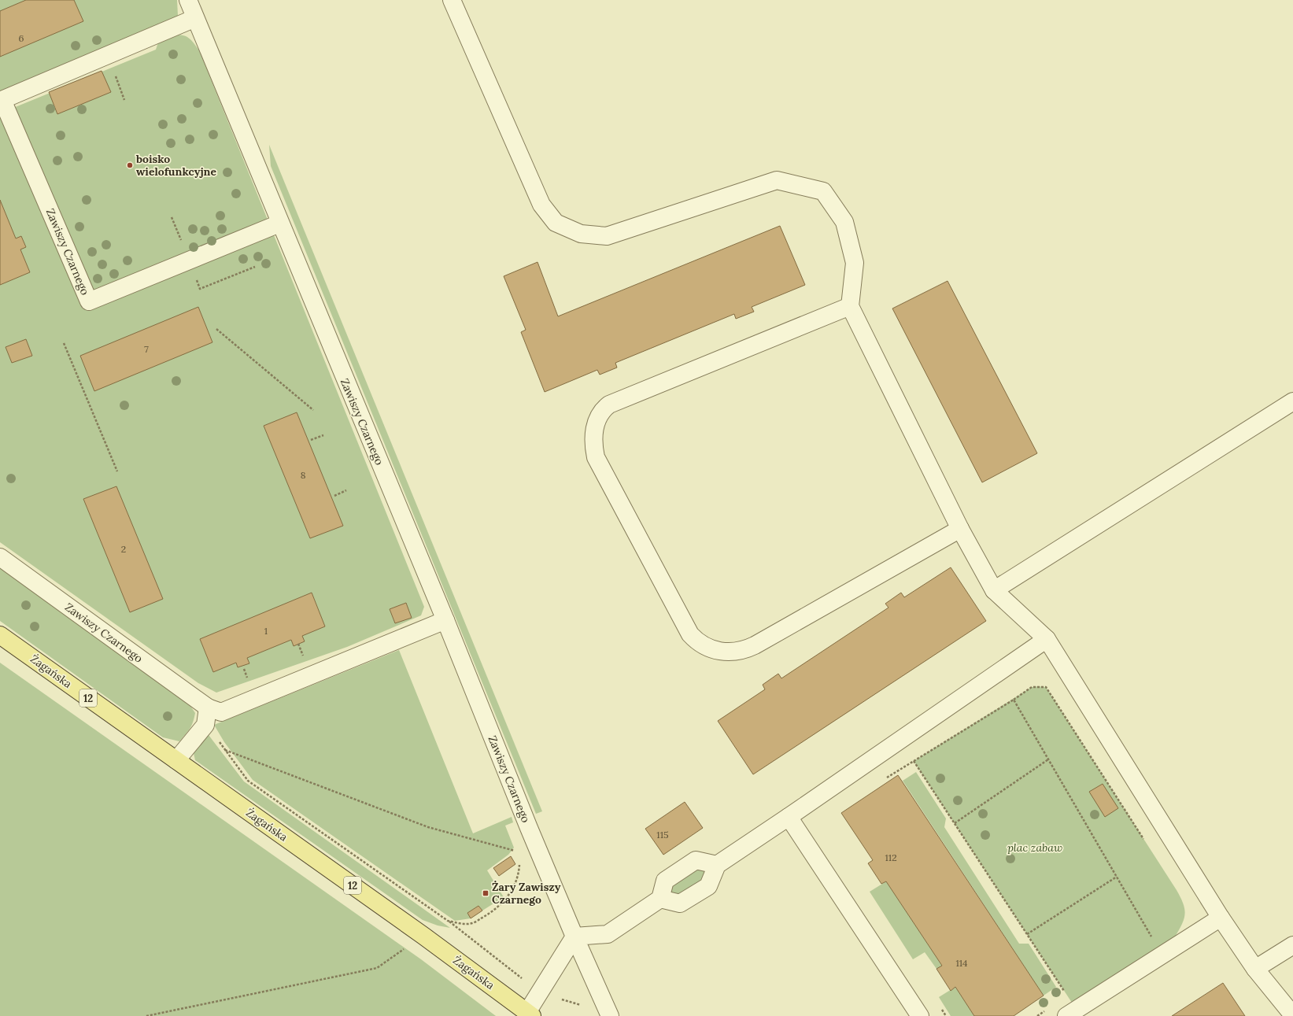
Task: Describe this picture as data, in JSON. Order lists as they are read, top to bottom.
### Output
{
  "streets": {
    "main road": ["Żagańska", "12"],
    "street": ["Zawiszy Czarnego"]
  },
  "parks": ["plac zabaw"],
  "places": {
    "other": ["boisko wielofunkcyjne"],
    "transit": ["Żary Zawiszy Czarnego"]
  },
  "house_numbers": [
    "6",
    "7",
    "8",
    "2",
    "1",
    "115",
    "112",
    "114"
  ]
}
